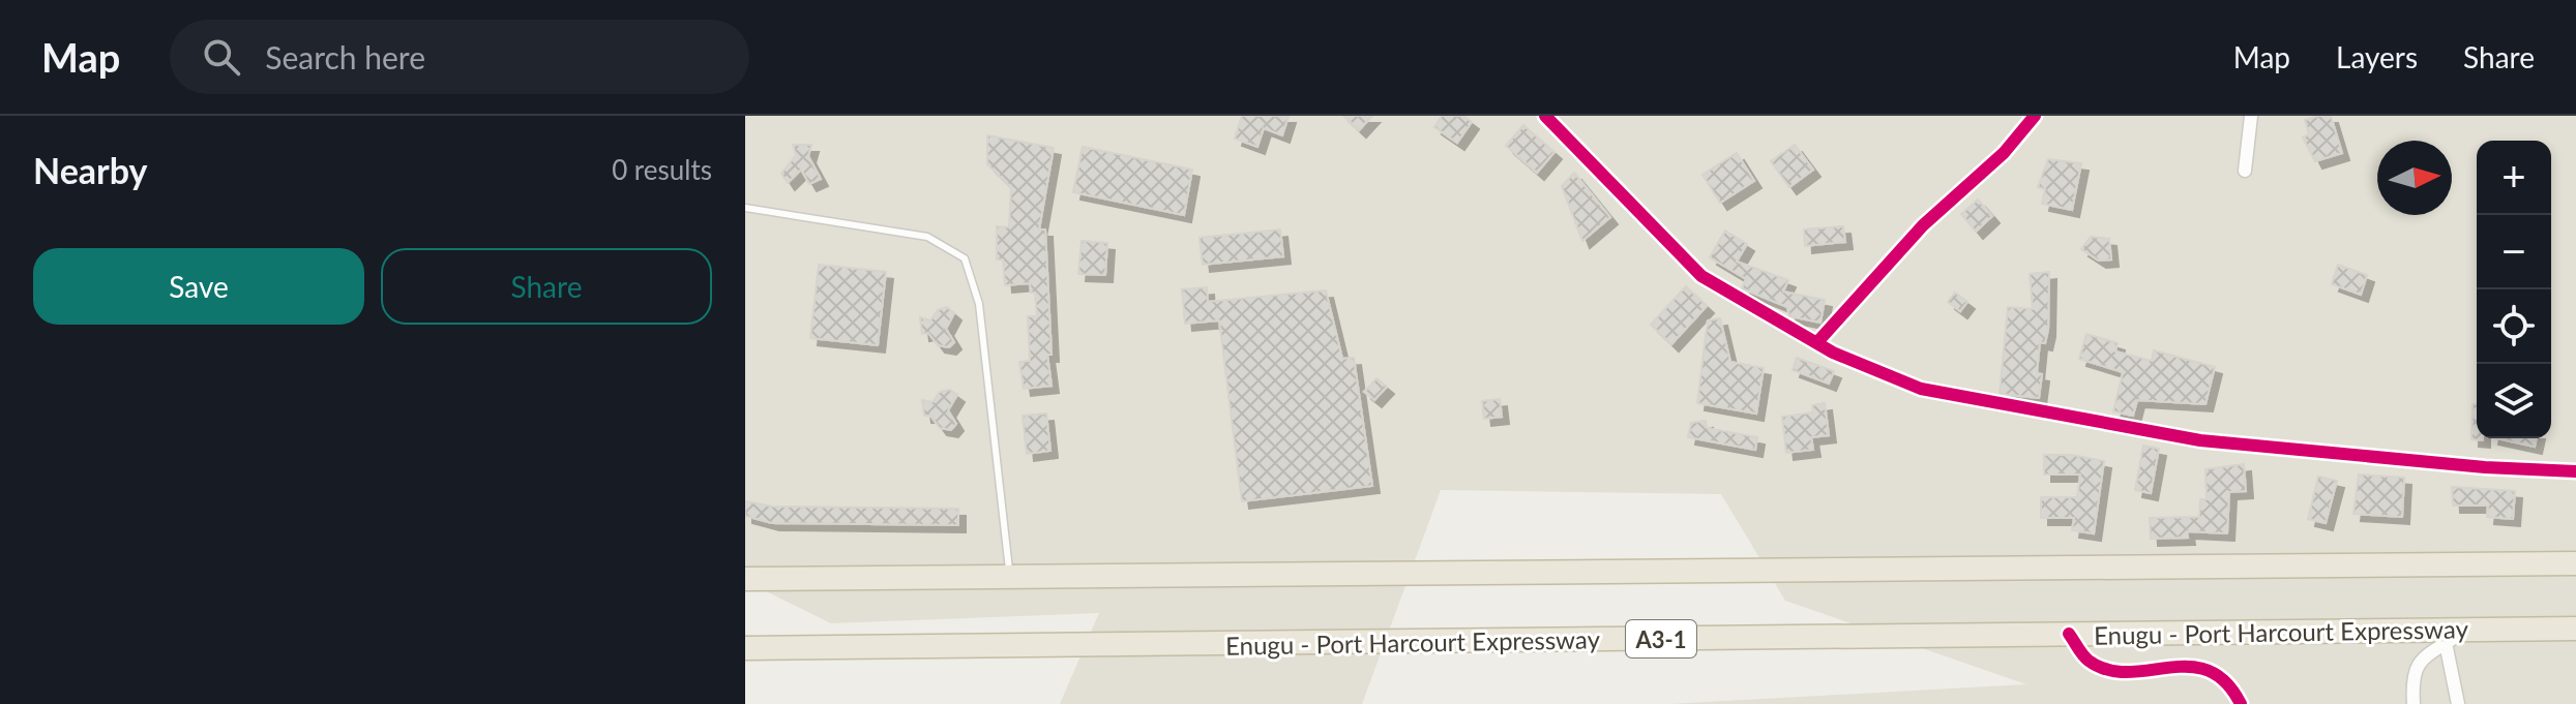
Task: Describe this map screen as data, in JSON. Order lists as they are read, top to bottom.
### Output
{
  "streets": {
    "highway": ["Enugu - Port Harcourt Expressway", "A3-1"]
  },
  "north": "right",
  "page": {
    "header": "Map",
    "search": "Search here",
    "nav": ["Map", "Layers", "Share"],
    "heading": ["Nearby", "0 results"],
    "map_buttons": ["+", "−"],
    "buttons": ["Save", "Share"]
  }
}
